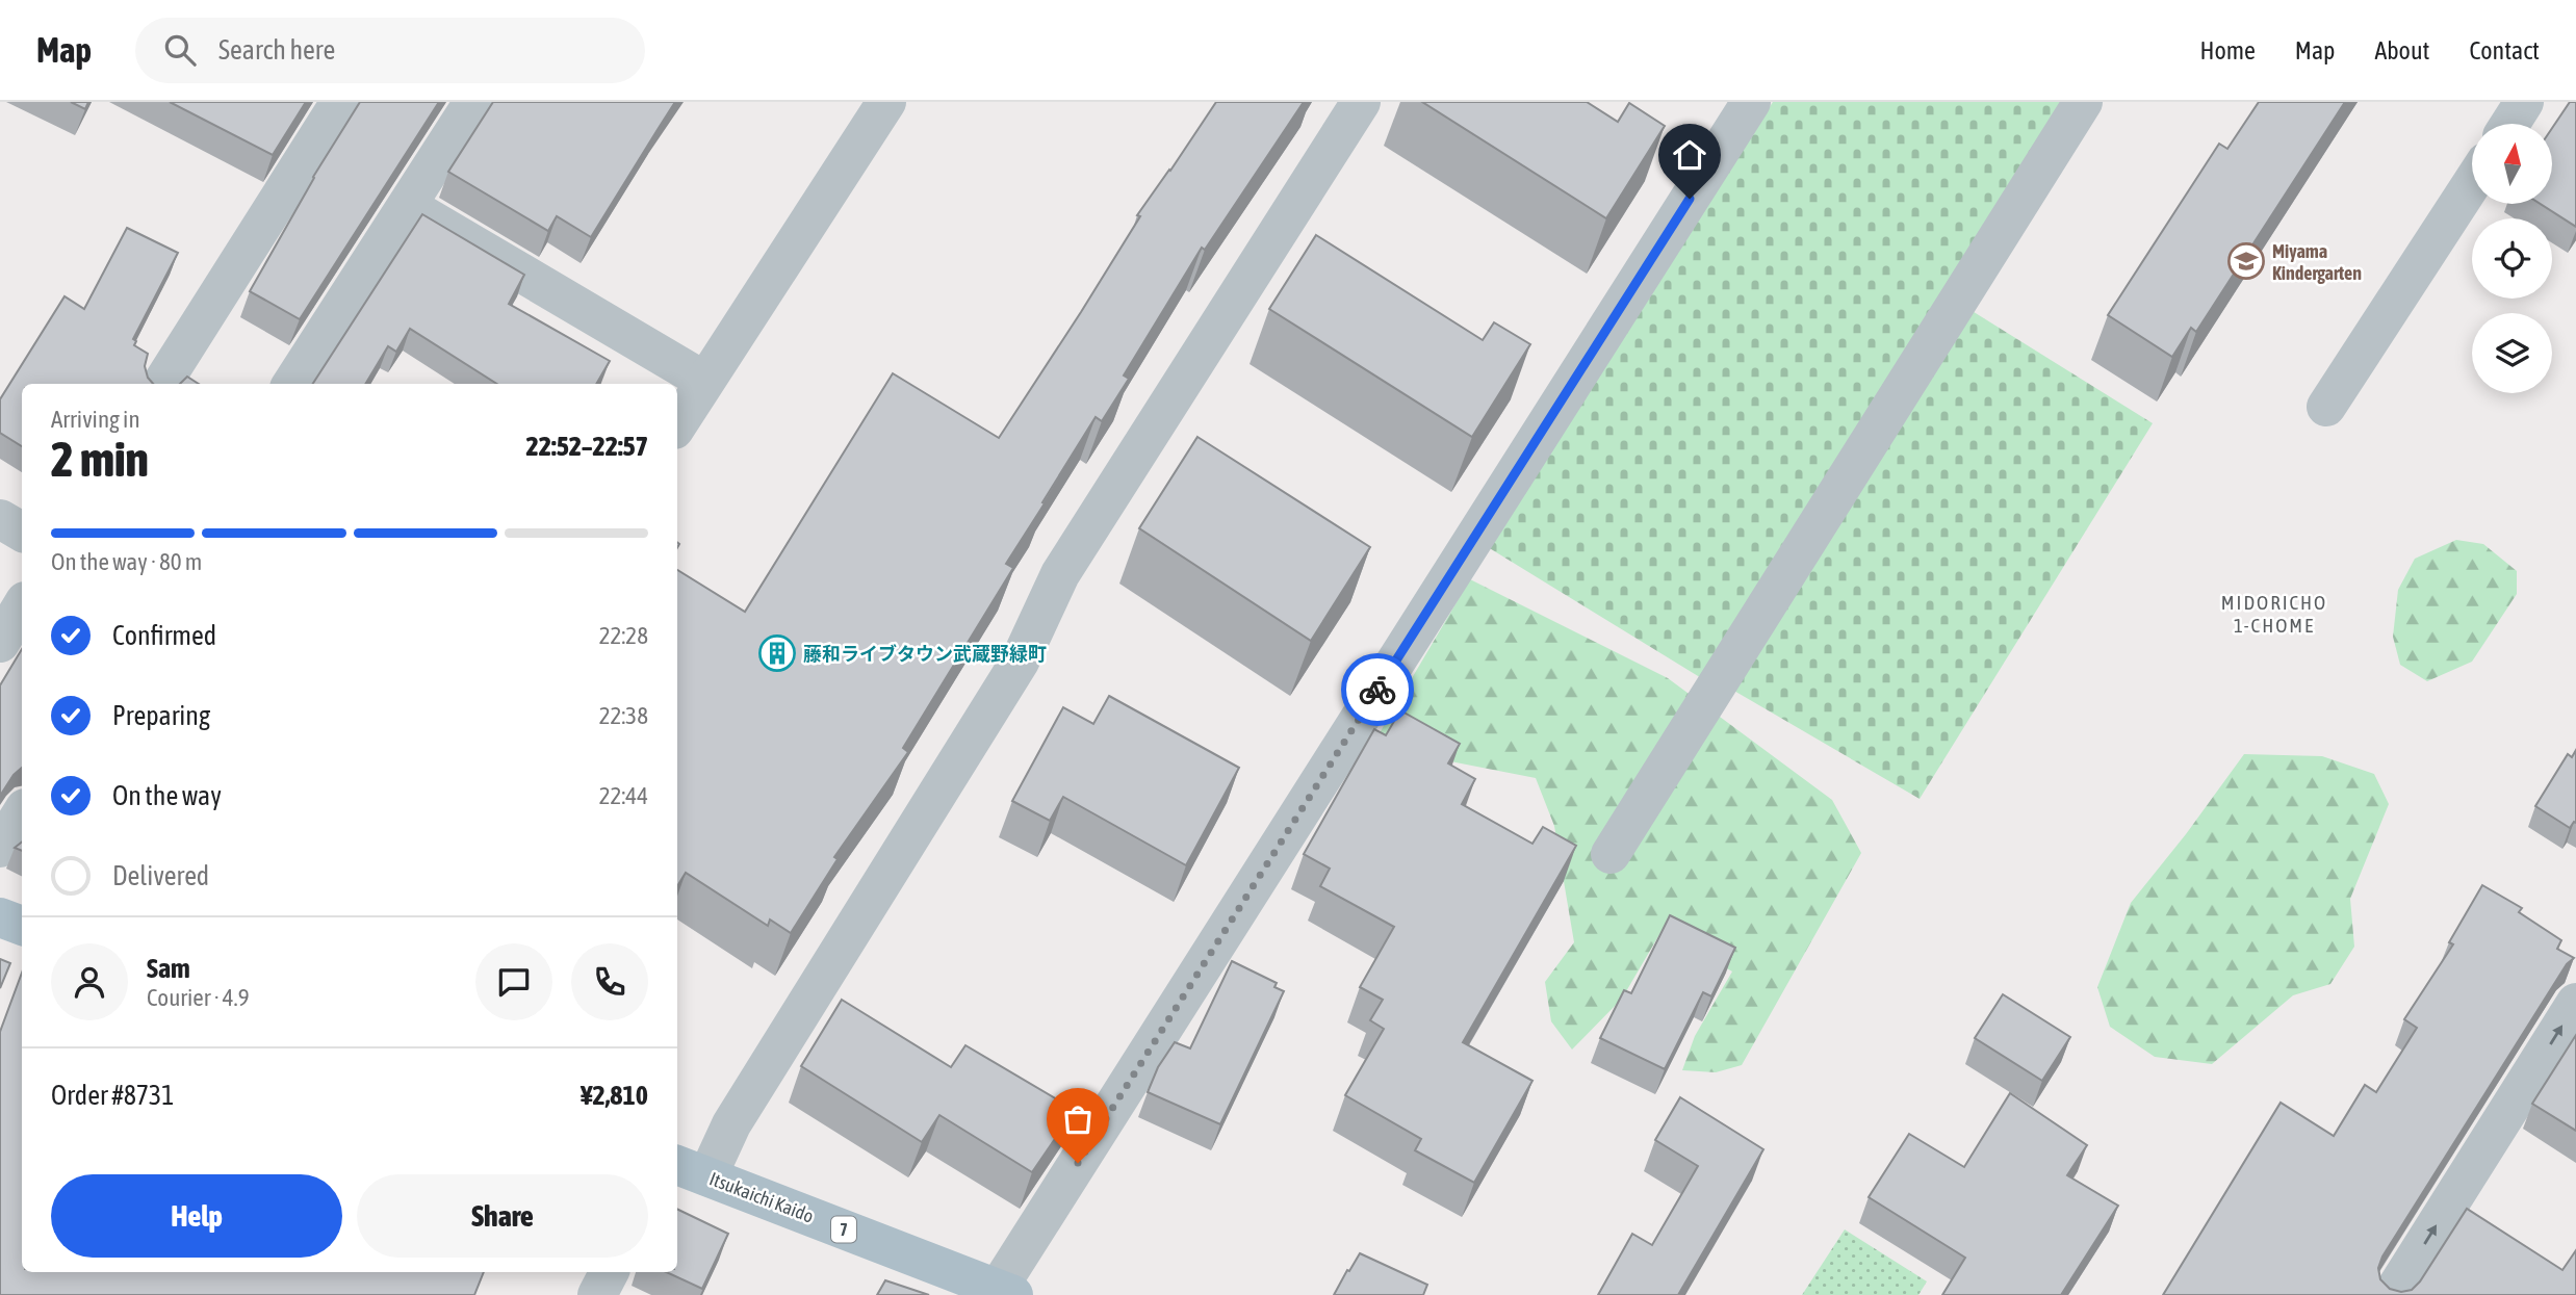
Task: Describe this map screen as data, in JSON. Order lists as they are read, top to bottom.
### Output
{
  "streets": {
    "main road": ["Itsukaichi Kaido", "7"]
  },
  "districts": ["MIDORICHO 1-CHOME"],
  "places": {
    "school or university": ["Miyama Kindergarten"],
    "building": ["藤和ライブタウン武蔵野緑町"]
  },
  "north": "top",
  "page": {
    "header": "Map",
    "search": "Search here",
    "nav": [
      "Home",
      "Map",
      "About",
      "Contact"
    ],
    "heading": ["2 min", "Arriving in", "22:52–22:57"],
    "panel": [
      "Sam",
      "Courier · 4.9",
      "Order #8731",
      "¥2,810"
    ],
    "bar": "On the way · 80 m",
    "list": [
      ["Confirmed", "22:28"],
      ["Preparing", "22:38"],
      ["On the way", "22:44"],
      "Delivered"
    ],
    "buttons": ["Help", "Share"]
  }
}
